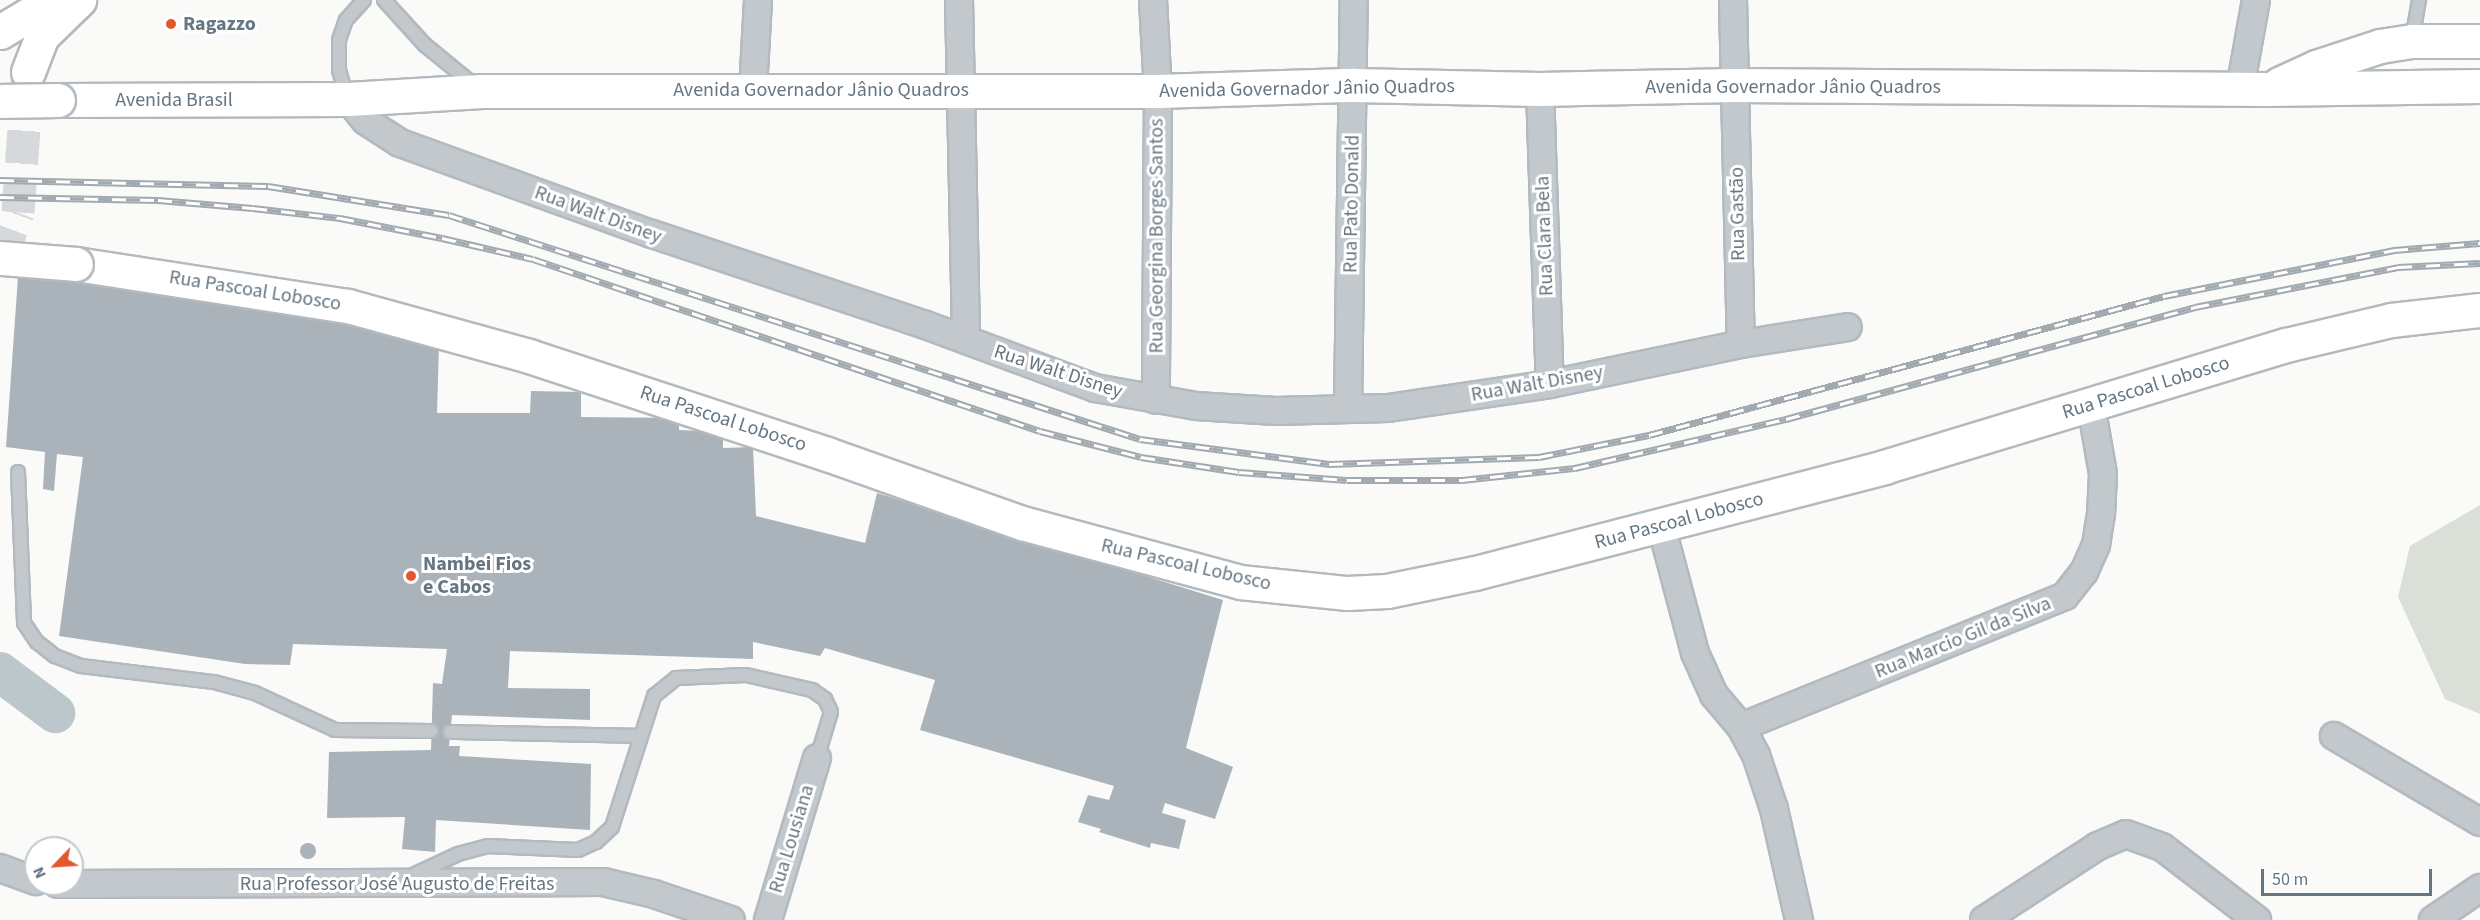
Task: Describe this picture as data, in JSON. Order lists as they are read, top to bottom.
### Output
{
  "streets": {
    "main road": ["Avenida Governador Jânio Quadros", "Avenida Brasil", "Rua Pascoal Lobosco"],
    "street": [
      "Rua Pato Donald",
      "Rua Gastão",
      "Rua Walt Disney",
      "Rua Georgina Borges Santos",
      "Rua Clara Bela",
      "Rua Marcio Gil da Silva",
      "Rua Lousiana",
      "Rua Professor José Augusto de Freitas"
    ]
  },
  "crossings": [
    ["Avenida Governador Jânio Quadros", "Avenida Brasil"],
    ["Avenida Governador Jânio Quadros", "Rua Pato Donald"],
    ["Avenida Governador Jânio Quadros", "Rua Gastão"],
    ["Avenida Governador Jânio Quadros", "Rua Walt Disney"],
    ["Avenida Governador Jânio Quadros", "Rua Georgina Borges Santos"],
    ["Avenida Governador Jânio Quadros", "Rua Clara Bela"],
    ["Avenida Brasil", "Rua Walt Disney"],
    ["Rua Pato Donald", "Rua Walt Disney"],
    ["Rua Gastão", "Rua Walt Disney"],
    ["Rua Walt Disney", "Rua Georgina Borges Santos"],
    ["Rua Walt Disney", "Rua Clara Bela"],
    ["Rua Pascoal Lobosco", "Rua Marcio Gil da Silva"]
  ],
  "places": ["Ragazzo", "Nambei Fios e Cabos"],
  "scale_bar": "50 m",
  "north": "bottom left"
}
